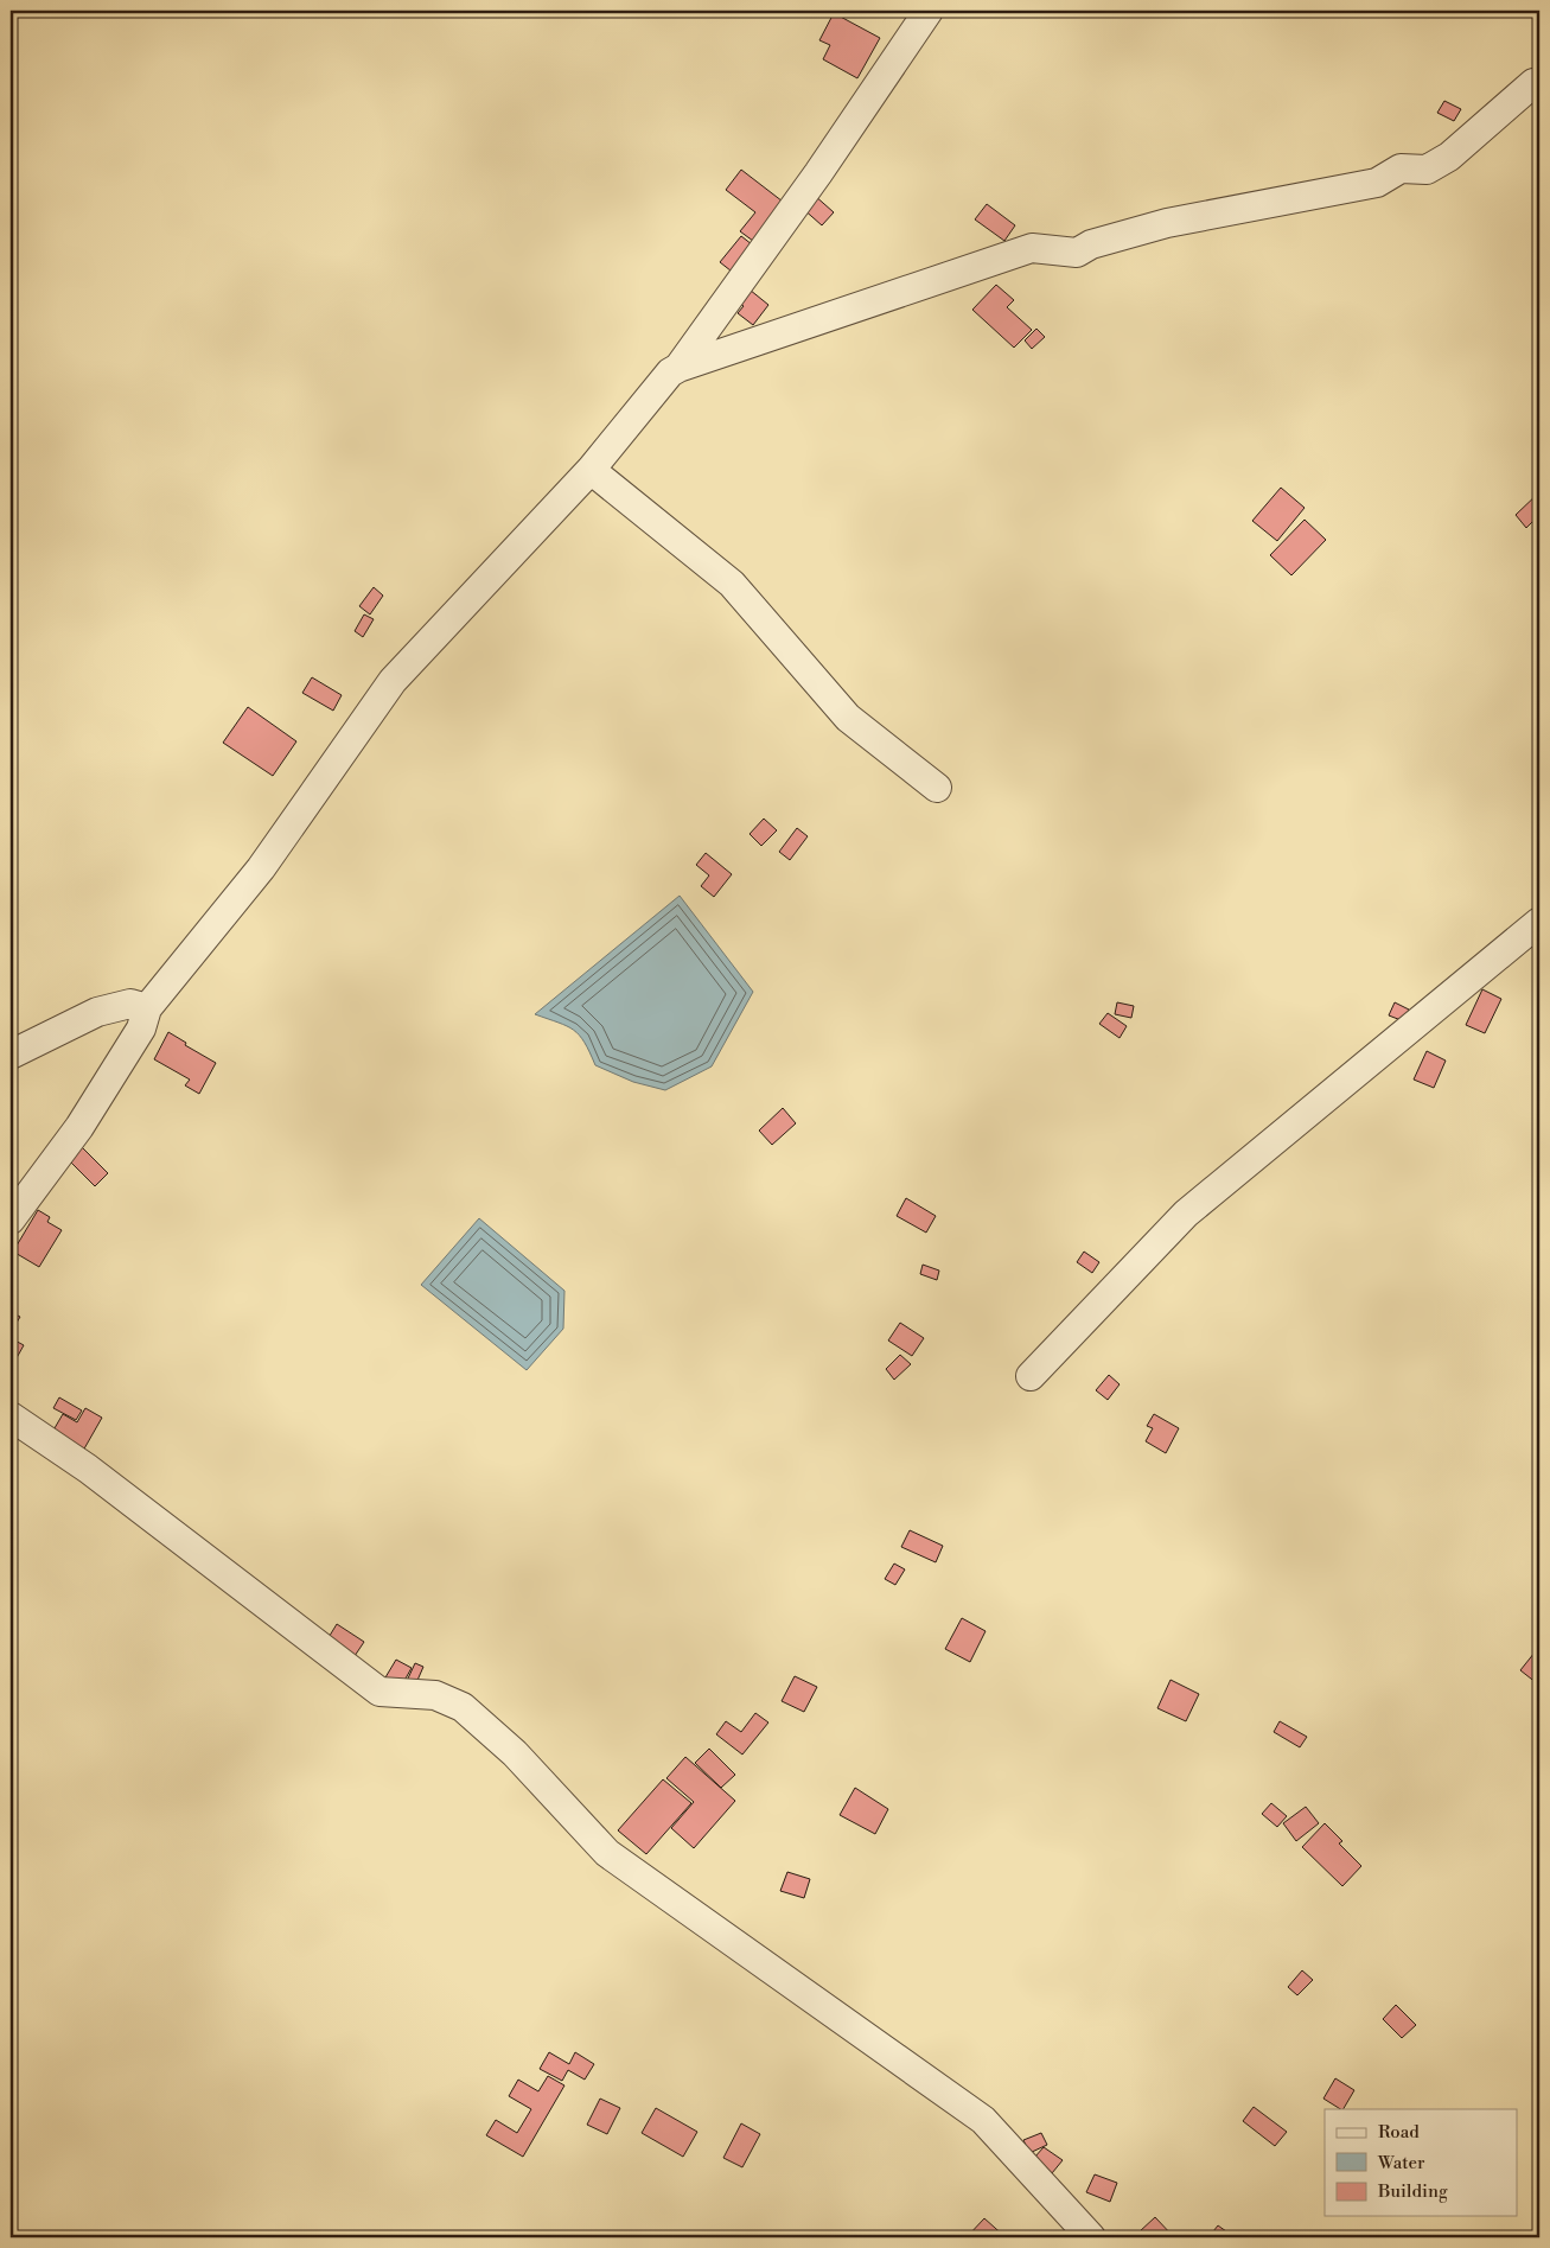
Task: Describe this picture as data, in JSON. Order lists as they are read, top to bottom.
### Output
{
  "legend": ["Road", "Water", "Building"]
}
